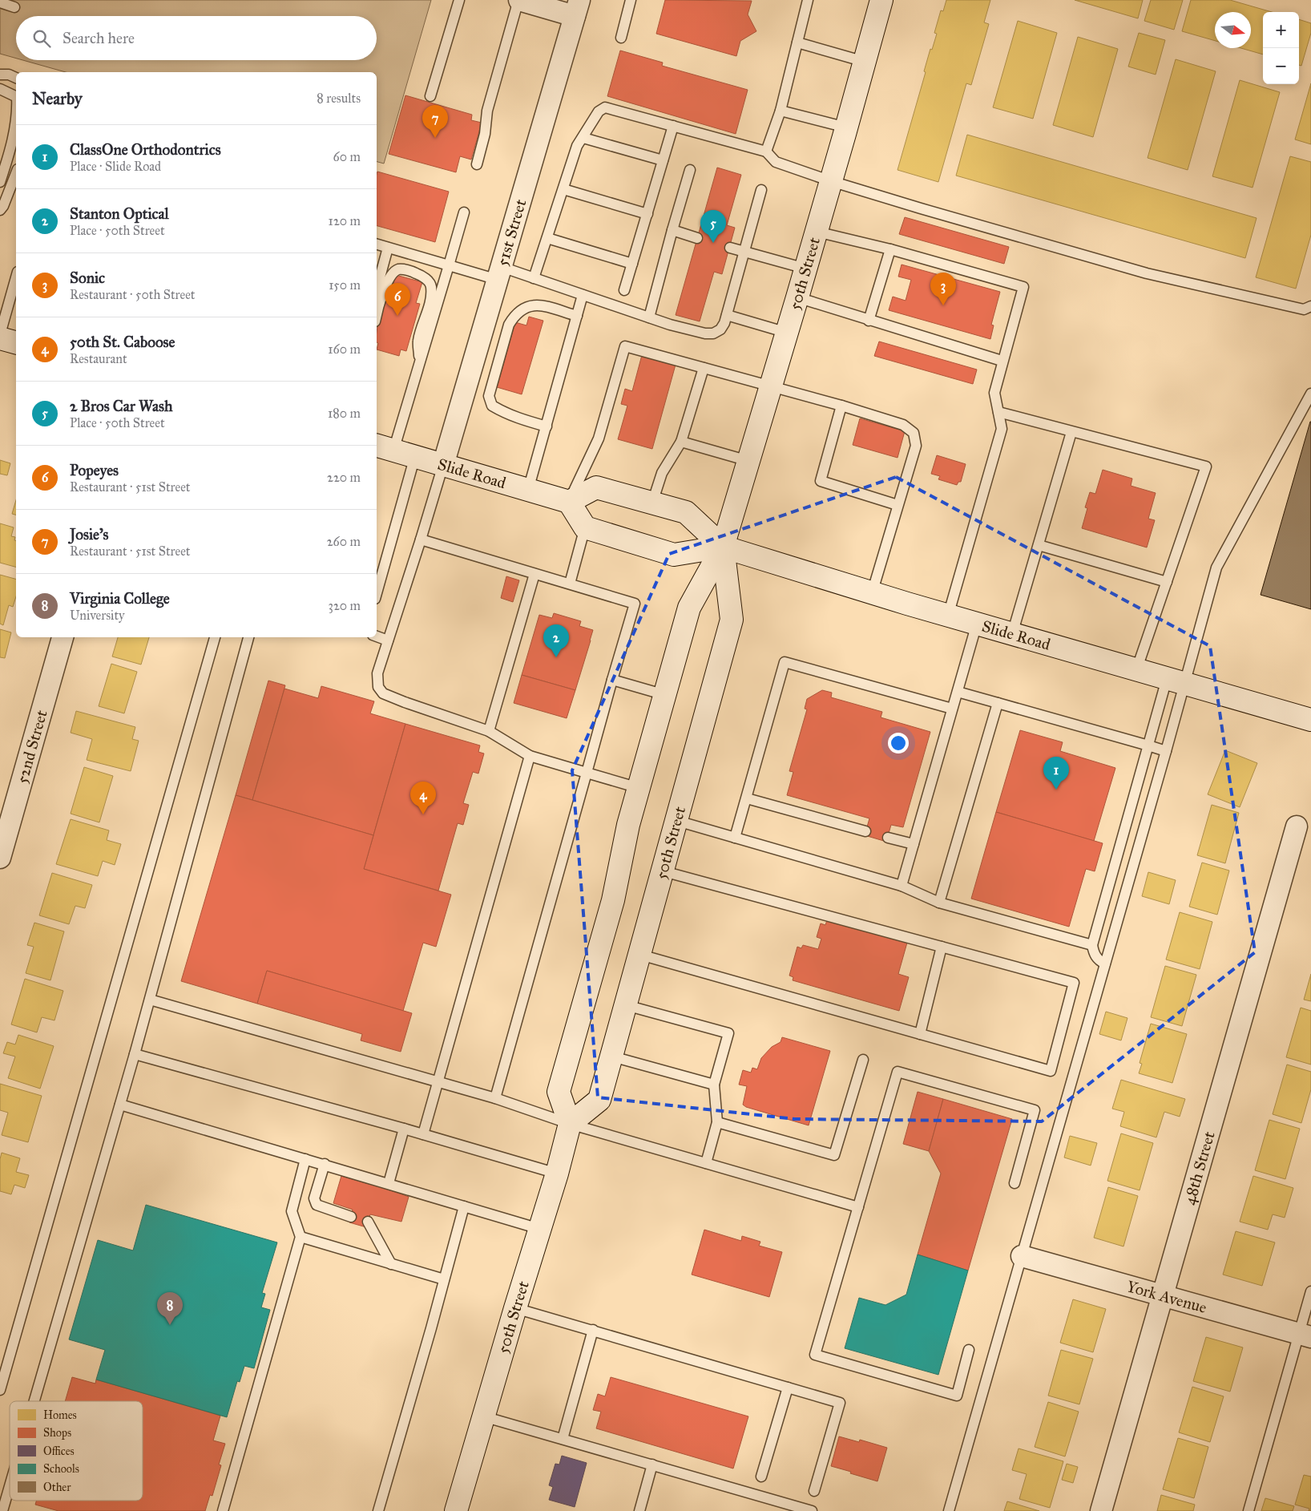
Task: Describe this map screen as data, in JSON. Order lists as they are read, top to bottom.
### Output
{
  "streets": {
    "main road": ["50th Street", "Slide Road"],
    "street": [
      "51st Street",
      "52nd Street",
      "48th Street",
      "York Avenue"
    ]
  },
  "crossings": [
    ["51st Street", "Slide Road"],
    ["50th Street", "Slide Road"],
    ["48th Street", "York Avenue"]
  ],
  "legend": [
    "Homes",
    "Shops",
    "Offices",
    "Schools",
    "Other"
  ],
  "north": "right",
  "page": {
    "map_buttons": ["+", "−"],
    "search": "Search here",
    "heading": ["Nearby", "8 results"],
    "pins": [
      "7",
      "5",
      "3",
      "6",
      "2",
      "1",
      "4",
      "8"
    ],
    "list": [
      {
        "mark": "1",
        "name": "ClassOne Orthodontrics",
        "note": "Place · Slide Road",
        "value": "60 m"
      },
      {
        "mark": "2",
        "name": "Stanton Optical",
        "note": "Place · 50th Street",
        "value": "120 m"
      },
      {
        "mark": "3",
        "name": "Sonic",
        "note": "Restaurant · 50th Street",
        "value": "150 m"
      },
      {
        "mark": "4",
        "name": "50th St. Caboose",
        "note": "Restaurant",
        "value": "160 m"
      },
      {
        "mark": "5",
        "name": "2 Bros Car Wash",
        "note": "Place · 50th Street",
        "value": "180 m"
      },
      {
        "mark": "6",
        "name": "Popeyes",
        "note": "Restaurant · 51st Street",
        "value": "220 m"
      },
      {
        "mark": "7",
        "name": "Josie's",
        "note": "Restaurant · 51st Street",
        "value": "260 m"
      },
      {
        "mark": "8",
        "name": "Virginia College",
        "note": "University",
        "value": "320 m"
      }
    ]
  }
}
